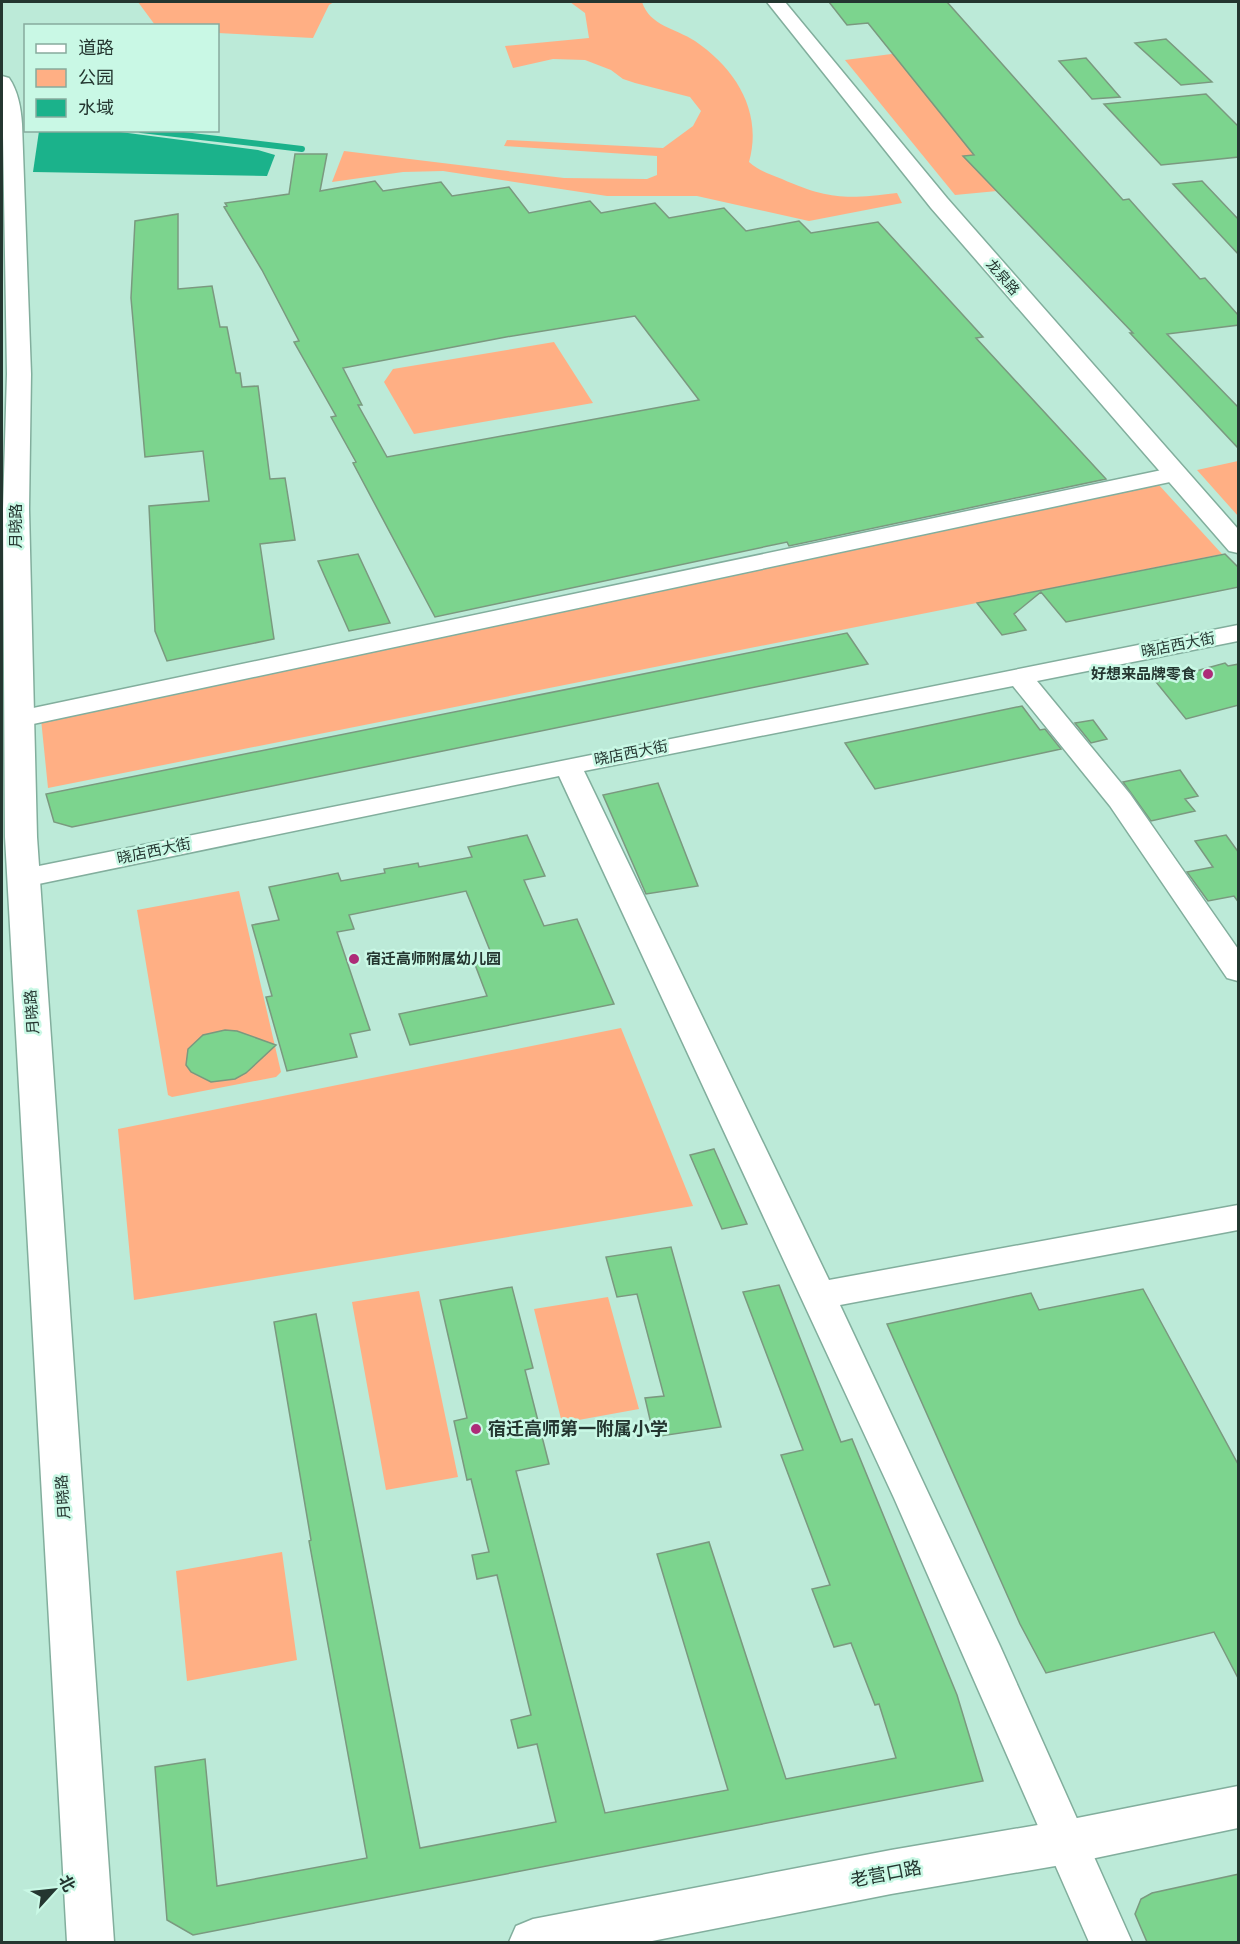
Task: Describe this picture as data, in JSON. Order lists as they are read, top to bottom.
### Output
{
  "streets": {
    "street": [
      "龙泉路",
      "月晓路",
      "晓店西大街",
      "老营口路"
    ]
  },
  "crossings": [
    ["月晓路", "晓店西大街"]
  ],
  "places": ["好想来品牌零食", "宿迁高师附属幼儿园", "宿迁高师第一附属小学"],
  "legend": ["道路", "公园", "水域"],
  "north": "top right"
}
